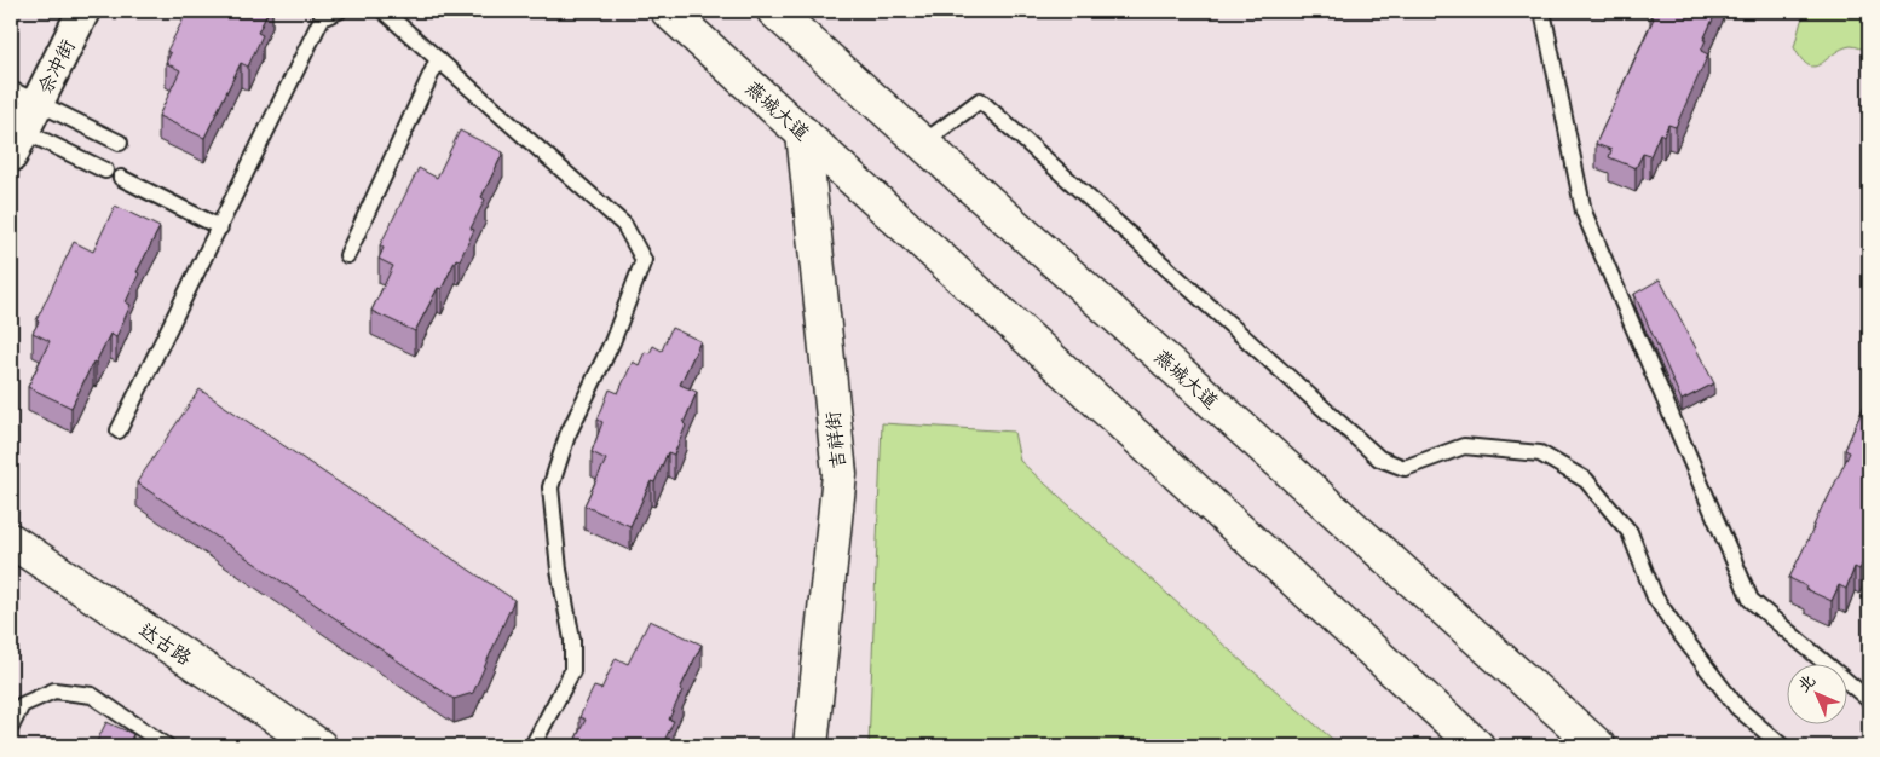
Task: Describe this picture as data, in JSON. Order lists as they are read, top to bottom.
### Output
{
  "streets": {
    "main road": ["燕城大道", "吉祥街", "达古路"],
    "street": ["佘冲街"]
  },
  "crossings": [
    ["燕城大道", "吉祥街"]
  ],
  "north": "top left"
}
